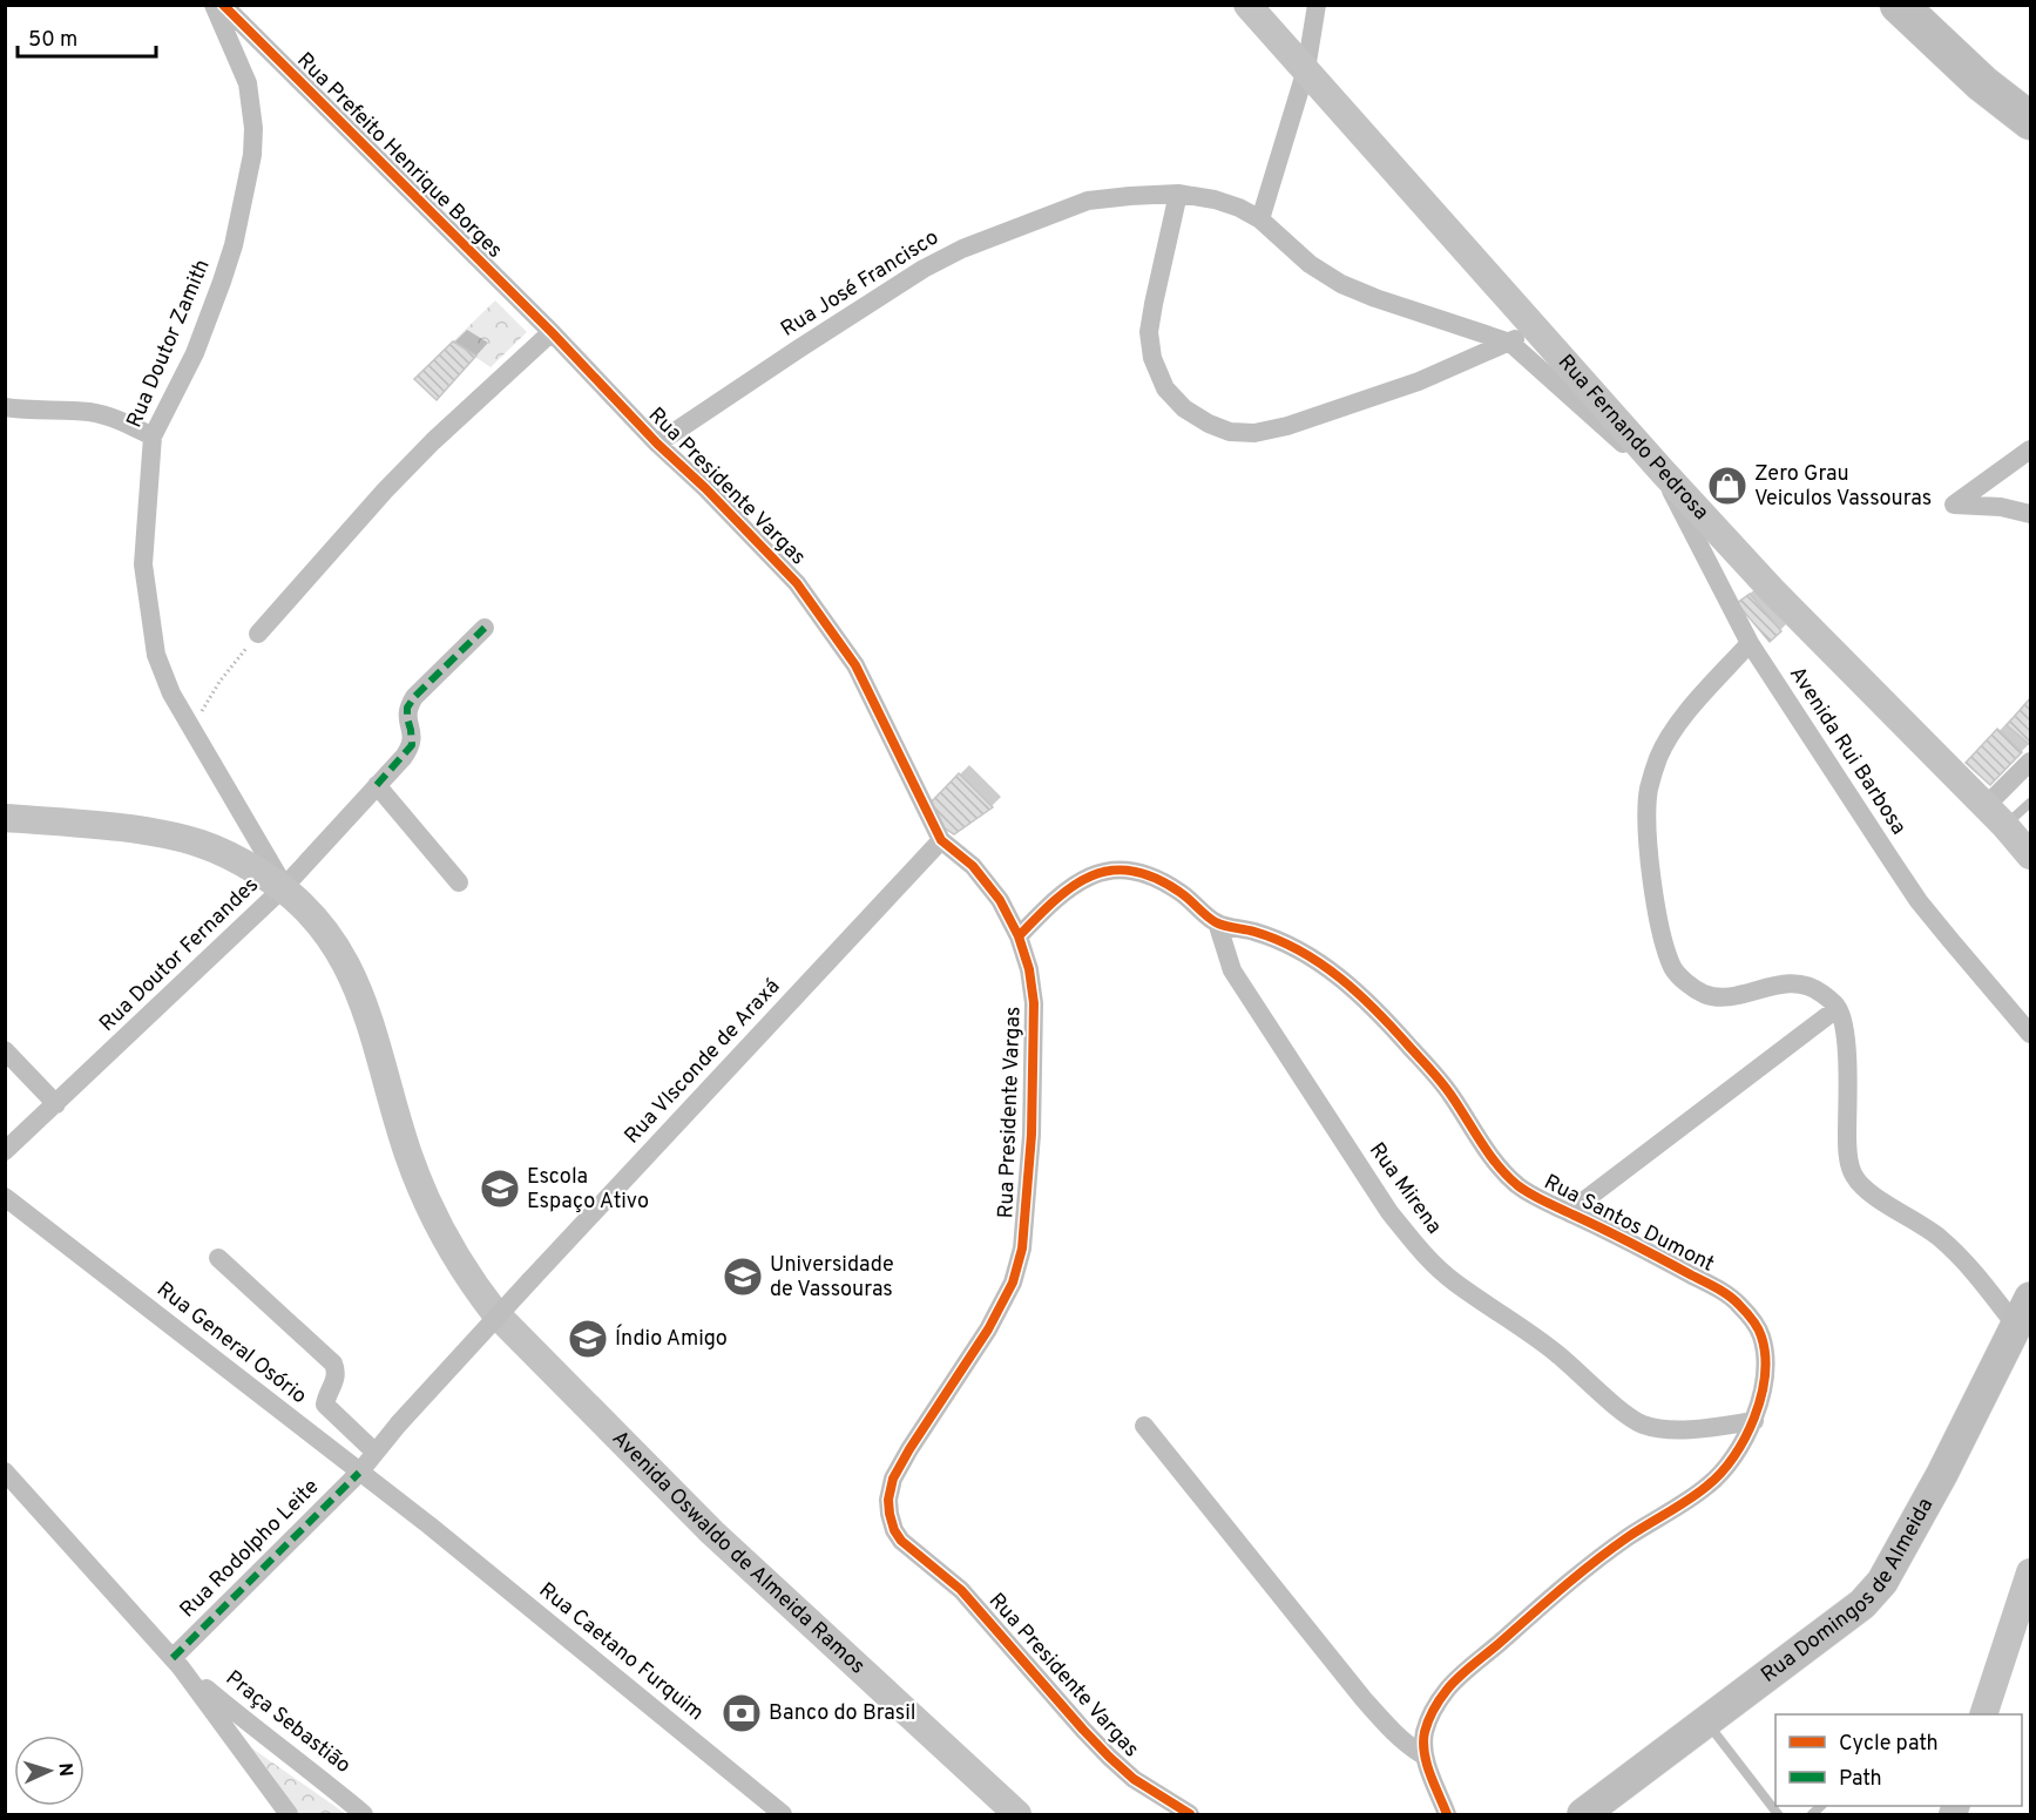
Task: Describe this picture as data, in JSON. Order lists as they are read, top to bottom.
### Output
{
  "streets": {
    "main road": ["Rua Domingos de Almeida"],
    "street": [
      "Rua Prefeito Henrique Borges",
      "Rua José Francisco",
      "Rua Doutor Zamith",
      "Rua Fernando Pedrosa",
      "Rua Presidente Vargas",
      "Avenida Rui Barbosa",
      "Rua Doutor Fernandes",
      "Rua VIsconde de Araxá",
      "Rua Mirena",
      "Rua Santos Dumont",
      "Rua General Osório",
      "Rua Rodolpho Leite",
      "Avenida Oswaldo de Almeida Ramos",
      "Rua Caetano Furquim",
      "Praça Sebastião"
    ]
  },
  "crossings": [
    ["Rua Prefeito Henrique Borges", "Rua Presidente Vargas"],
    ["Rua José Francisco", "Rua Fernando Pedrosa"],
    ["Rua José Francisco", "Rua Presidente Vargas"],
    ["Rua José Francisco", "Avenida Rui Barbosa"],
    ["Rua Doutor Zamith", "Rua Doutor Fernandes"],
    ["Rua Doutor Zamith", "Avenida Oswaldo de Almeida Ramos"],
    ["Rua Fernando Pedrosa", "Avenida Rui Barbosa"],
    ["Rua Presidente Vargas", "Rua VIsconde de Araxá"],
    ["Rua Presidente Vargas", "Rua Santos Dumont"],
    ["Rua Doutor Fernandes", "Avenida Oswaldo de Almeida Ramos"],
    ["Rua VIsconde de Araxá", "Rua General Osório"],
    ["Rua VIsconde de Araxá", "Rua Rodolpho Leite"],
    ["Rua Mirena", "Rua Santos Dumont"],
    ["Rua General Osório", "Rua Rodolpho Leite"],
    ["Rua General Osório", "Rua Caetano Furquim"],
    ["Rua Rodolpho Leite", "Praça Sebastião"]
  ],
  "places": {
    "shop": ["Zero Grau Veiculos Vassouras"],
    "school or university": ["Escola Espaço Ativo", "Universidade de Vassouras", "Índio Amigo"],
    "bank": ["Banco do Brasil"]
  },
  "legend": ["Cycle path", "Path"],
  "scale_bar": "50 m",
  "north": "right"
}
